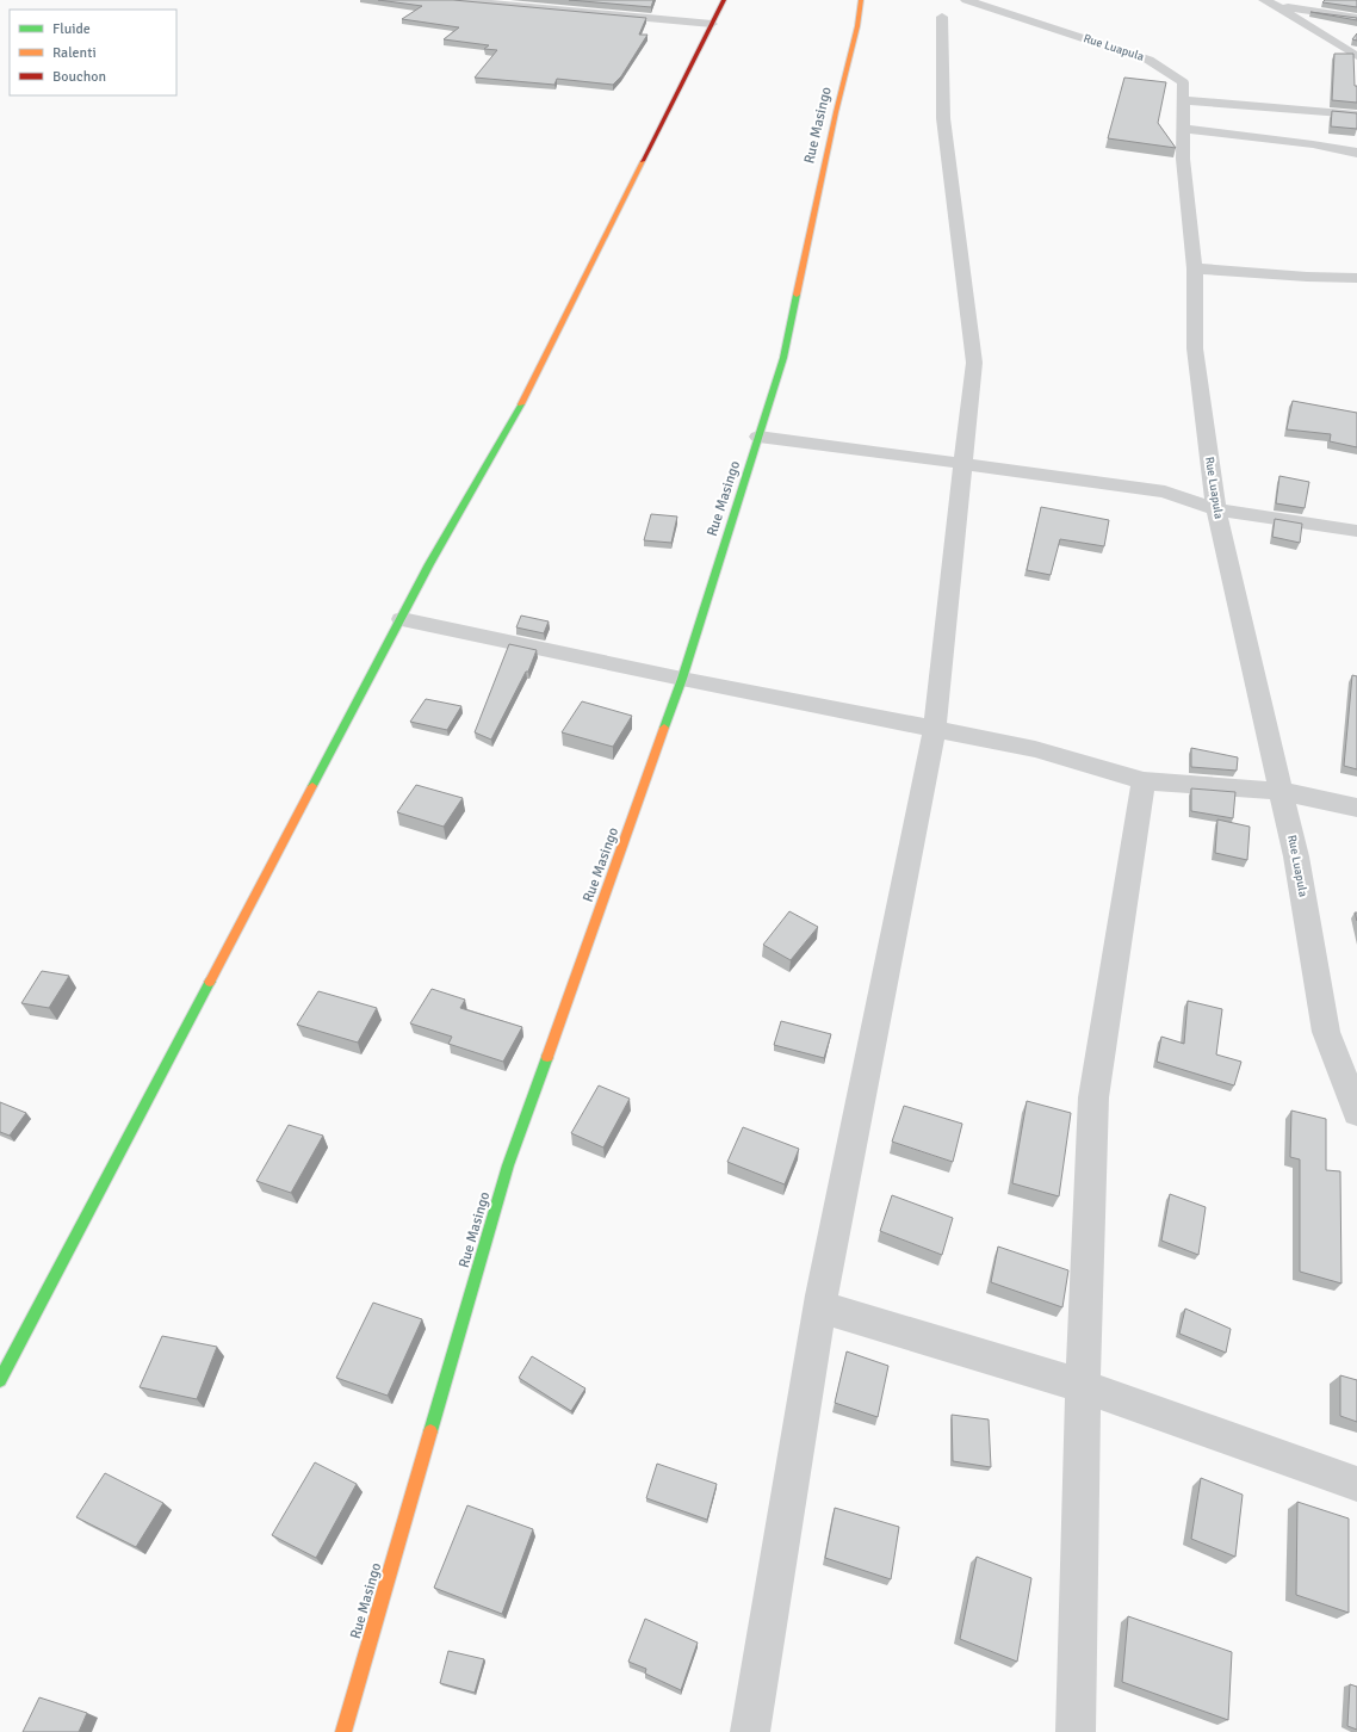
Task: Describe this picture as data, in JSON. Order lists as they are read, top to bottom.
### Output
{
  "streets": {
    "street": ["Rue Luapula", "Rue Masingo"]
  },
  "legend": ["Fluide", "Ralenti", "Bouchon"]
}
